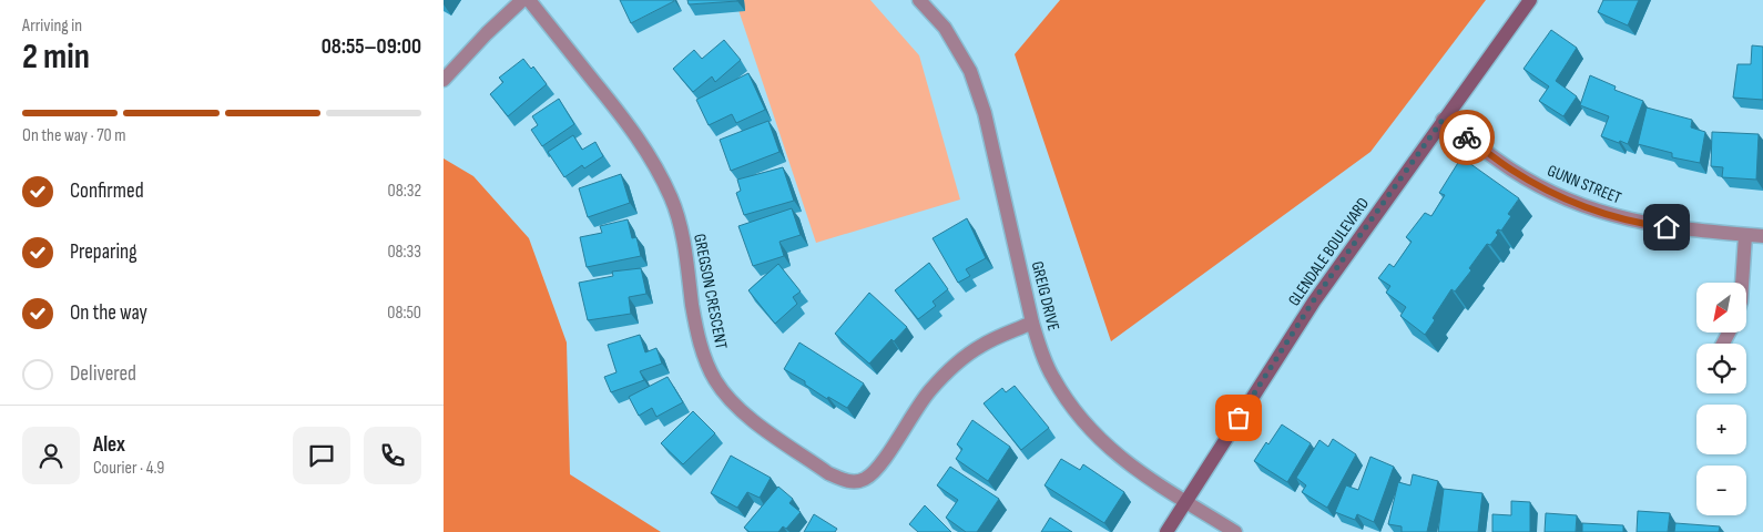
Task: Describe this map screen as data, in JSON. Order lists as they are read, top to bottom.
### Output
{
  "streets": {
    "street": [
      "GUNN STREET",
      "GLENDALE BOULEVARD",
      "GREGSON CRESCENT",
      "GREIG DRIVE"
    ]
  },
  "crossings": [
    ["GUNN STREET", "GLENDALE BOULEVARD"],
    ["GLENDALE BOULEVARD", "GREIG DRIVE"],
    ["GREGSON CRESCENT", "GREIG DRIVE"]
  ],
  "north": "bottom left",
  "page": {
    "heading": ["2 min", "Arriving in", "08:55–09:00"],
    "panel": ["Alex", "Courier · 4.9"],
    "bar": "On the way · 70 m",
    "list": [
      ["Confirmed", "08:32"],
      ["Preparing", "08:33"],
      ["On the way", "08:50"],
      "Delivered"
    ],
    "map_buttons": ["+", "−"]
  }
}
